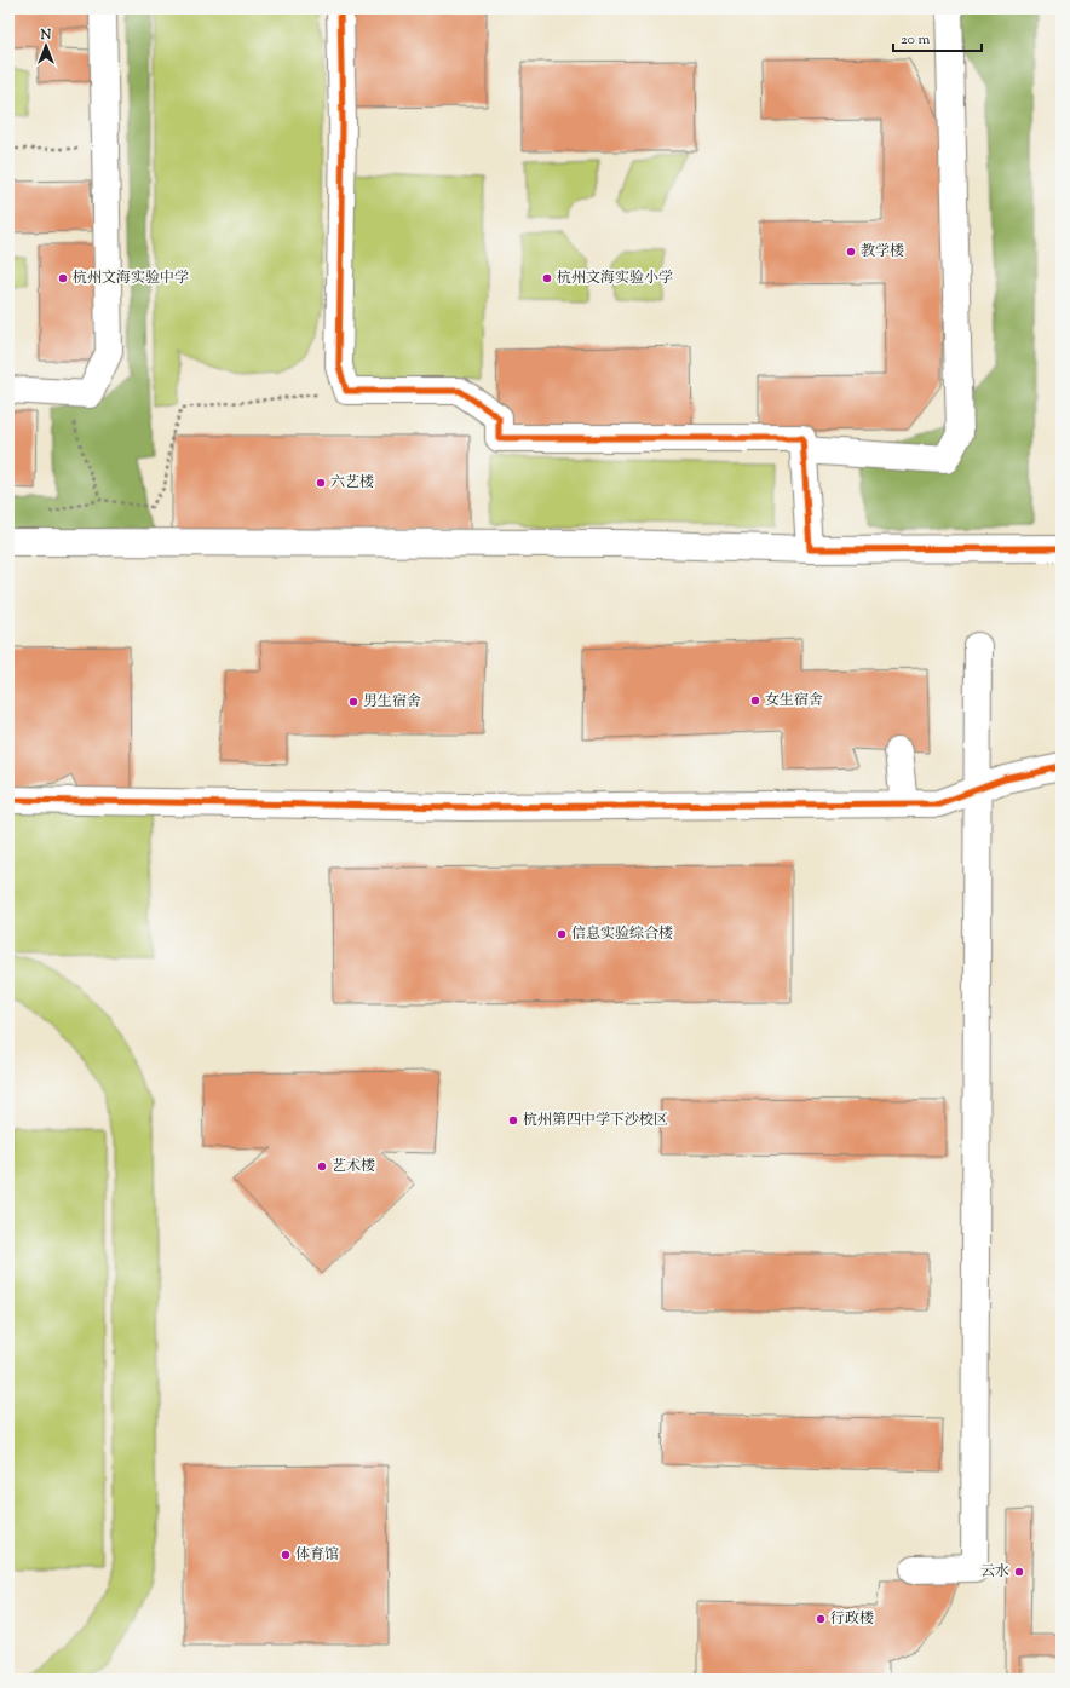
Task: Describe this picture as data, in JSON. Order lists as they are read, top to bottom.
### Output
{
  "places": [
    "教学楼",
    "杭州文海实验中学",
    "杭州文海实验小学",
    "六艺楼",
    "女生宿舍",
    "男生宿舍",
    "信息实验综合楼",
    "杭州第四中学下沙校区",
    "艺术楼",
    "体育馆",
    "云水",
    "行政楼"
  ],
  "scale_bar": "20 m",
  "north": "top"
}
